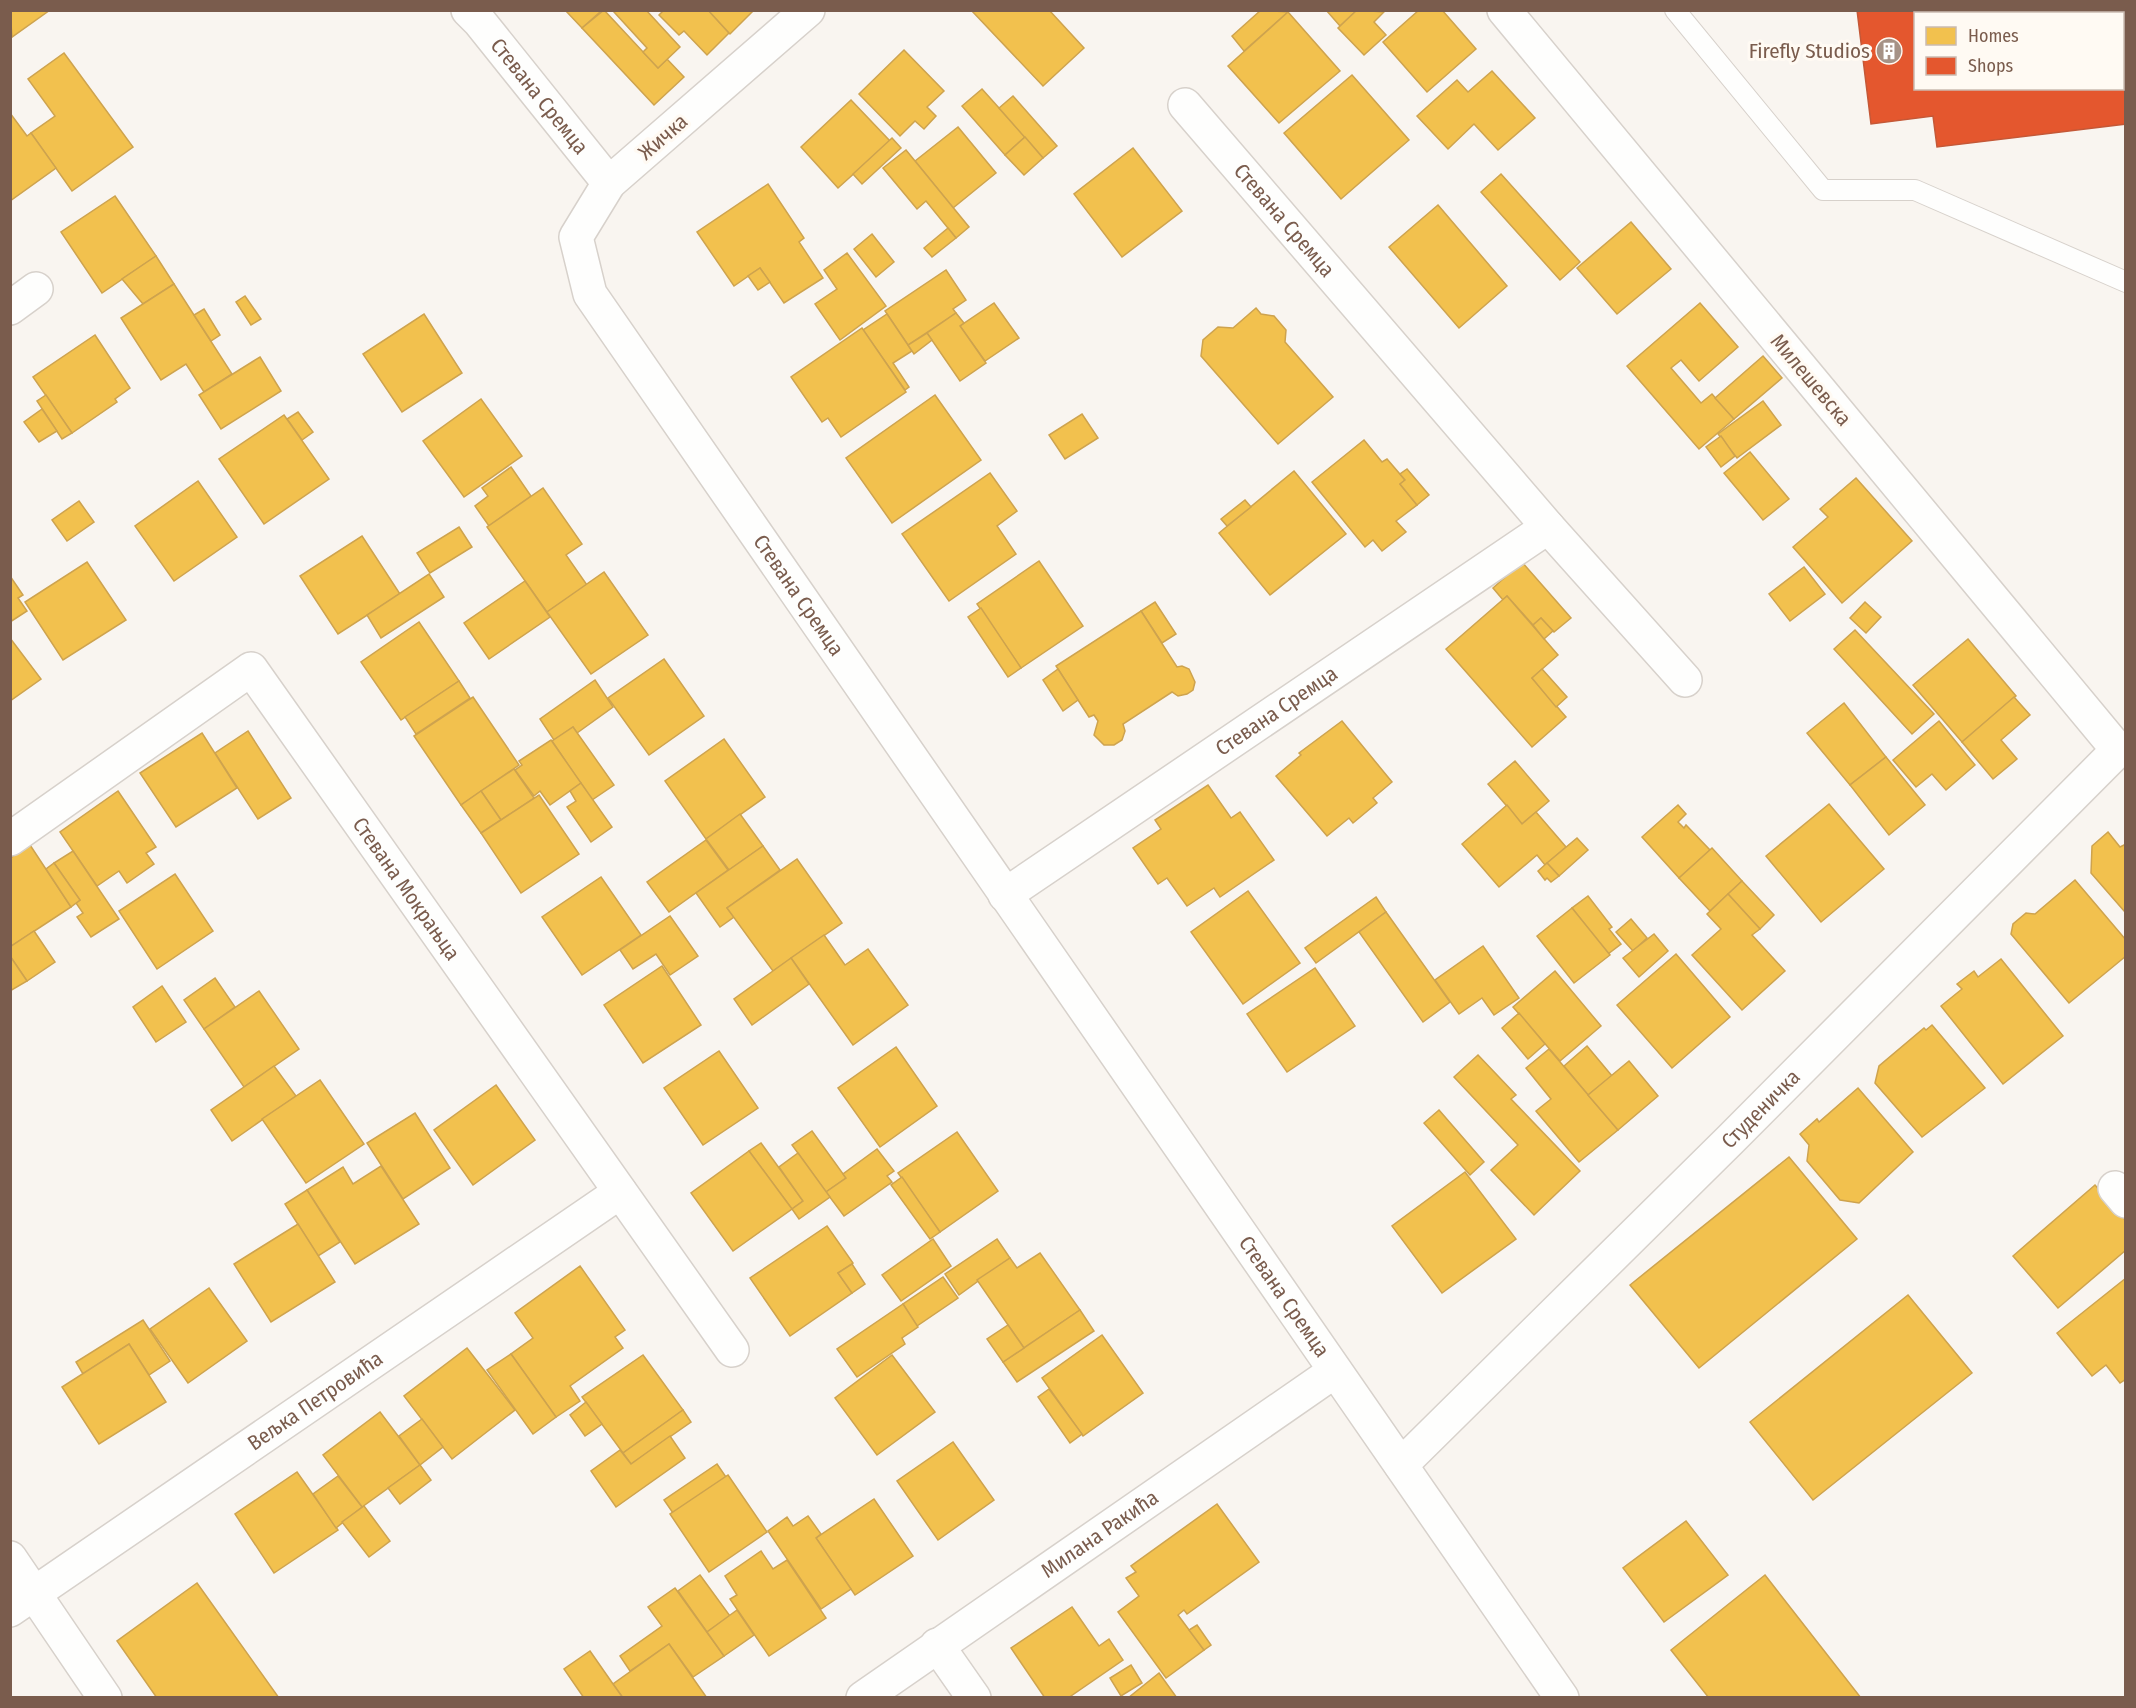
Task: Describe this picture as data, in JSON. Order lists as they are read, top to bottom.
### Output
{
  "streets": {
    "street": [
      "Стевана Сремца",
      "Жичка",
      "Милешевска",
      "Стевана Мокрањца",
      "Студеничка",
      "Вељка Петровића",
      "Милана Ракића"
    ]
  },
  "crossings": [
    ["Стевана Сремца", "Жичка"],
    ["Стевана Сремца", "Студеничка"],
    ["Стевана Сремца", "Милана Ракића"],
    ["Милешевска", "Студеничка"],
    ["Стевана Мокрањца", "Вељка Петровића"]
  ],
  "places": {
    "building": ["Firefly Studios"]
  },
  "legend": ["Homes", "Shops"]
}
